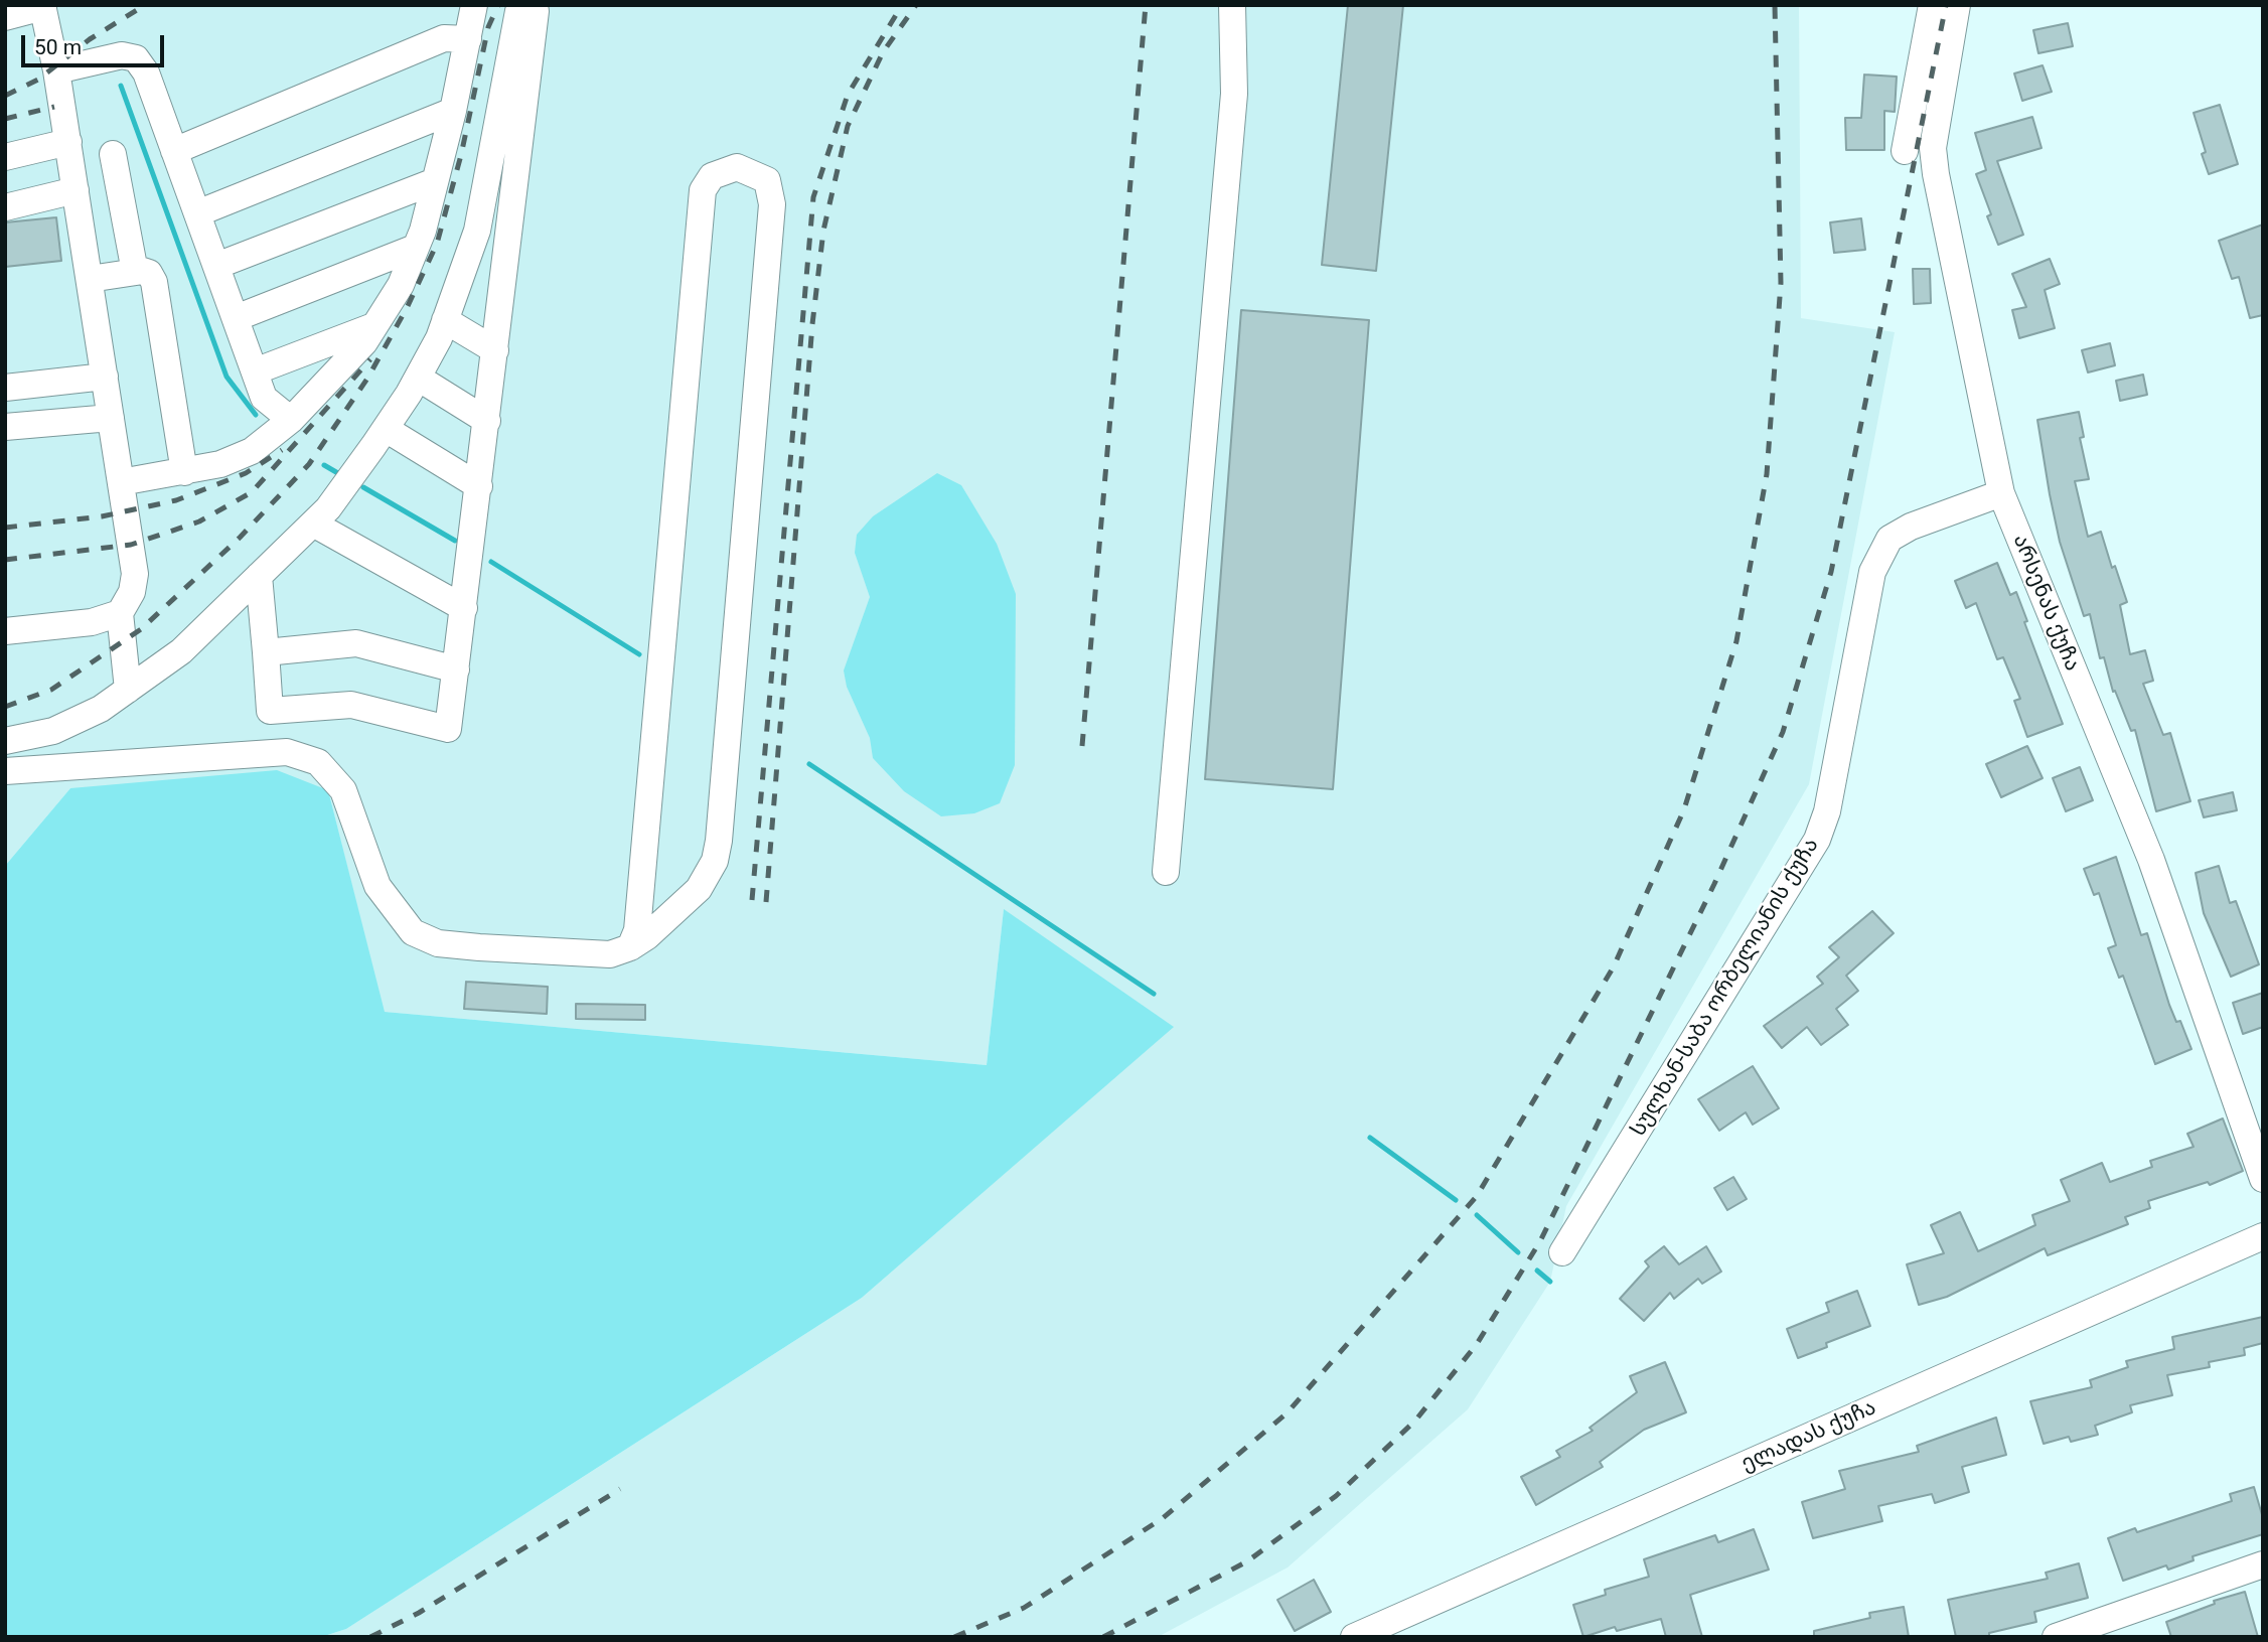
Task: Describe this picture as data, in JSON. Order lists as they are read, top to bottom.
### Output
{
  "streets": {
    "street": ["არსენას ქუჩა", "სულხან-საბა ორბელიანის ქუჩა", "ელადას ქუჩა"]
  },
  "crossings": [
    ["არსენას ქუჩა", "სულხან-საბა ორბელიანის ქუჩა"]
  ],
  "scale_bar": "50 m"
}
